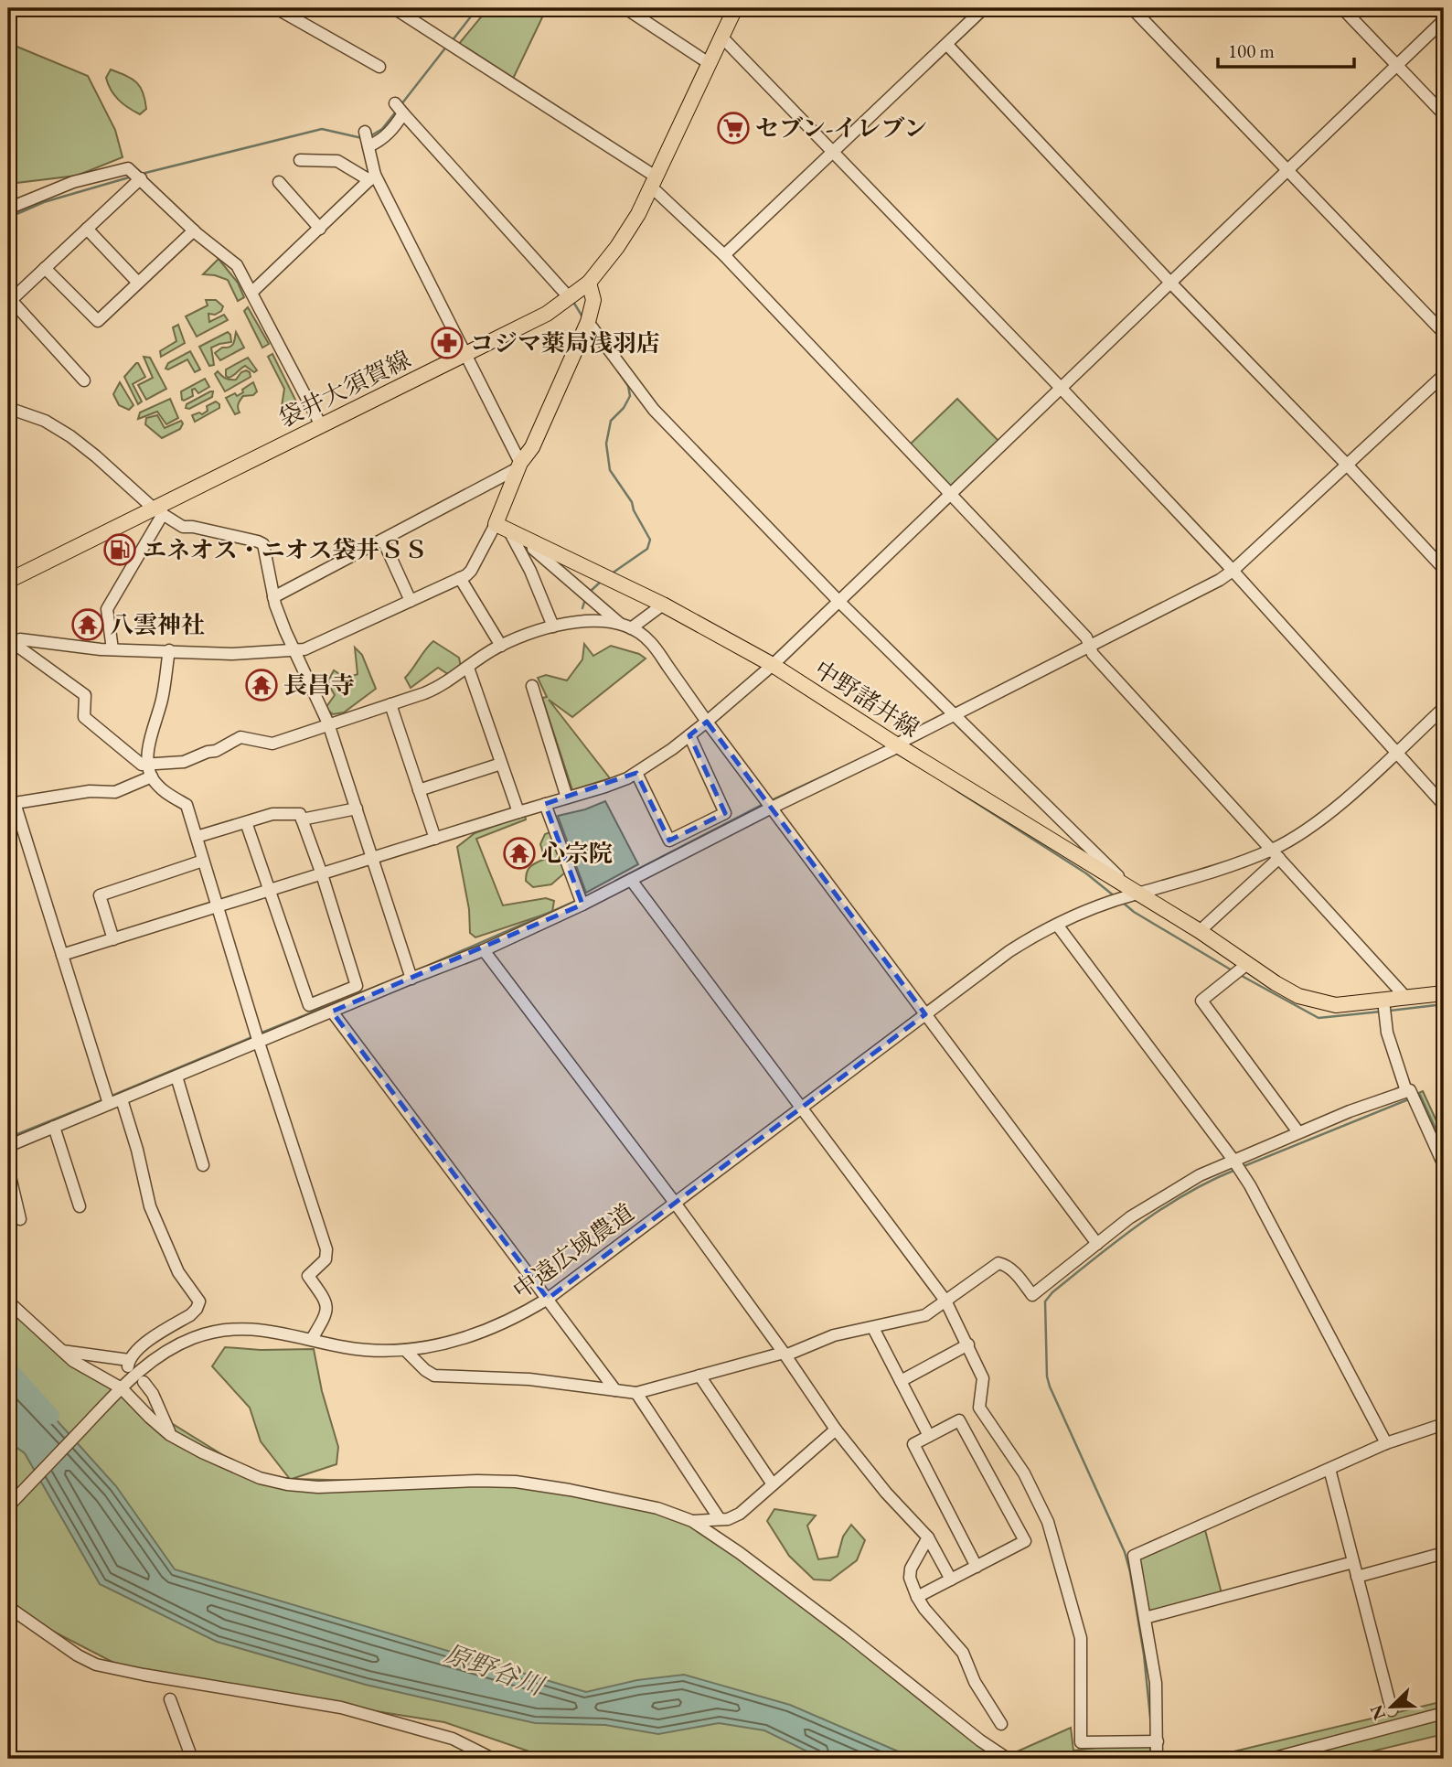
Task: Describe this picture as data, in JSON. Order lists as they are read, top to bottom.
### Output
{
  "streets": {
    "main road": ["袋井大須賀線", "中野諸井線"],
    "street": ["中遠広域農道"]
  },
  "crossings": [
    ["中野諸井線", "中遠広域農道"]
  ],
  "water": ["原野谷川"],
  "places": {
    "supermarket": ["セブン-イレブン"],
    "pharmacy": ["コジマ薬局浅羽店"],
    "fuel station": ["エネオス・ニオス袋井ＳＳ"],
    "temple": ["八雲神社", "長昌寺", "心宗院"]
  },
  "scale_bar": "100 m",
  "north": "bottom left"
}
